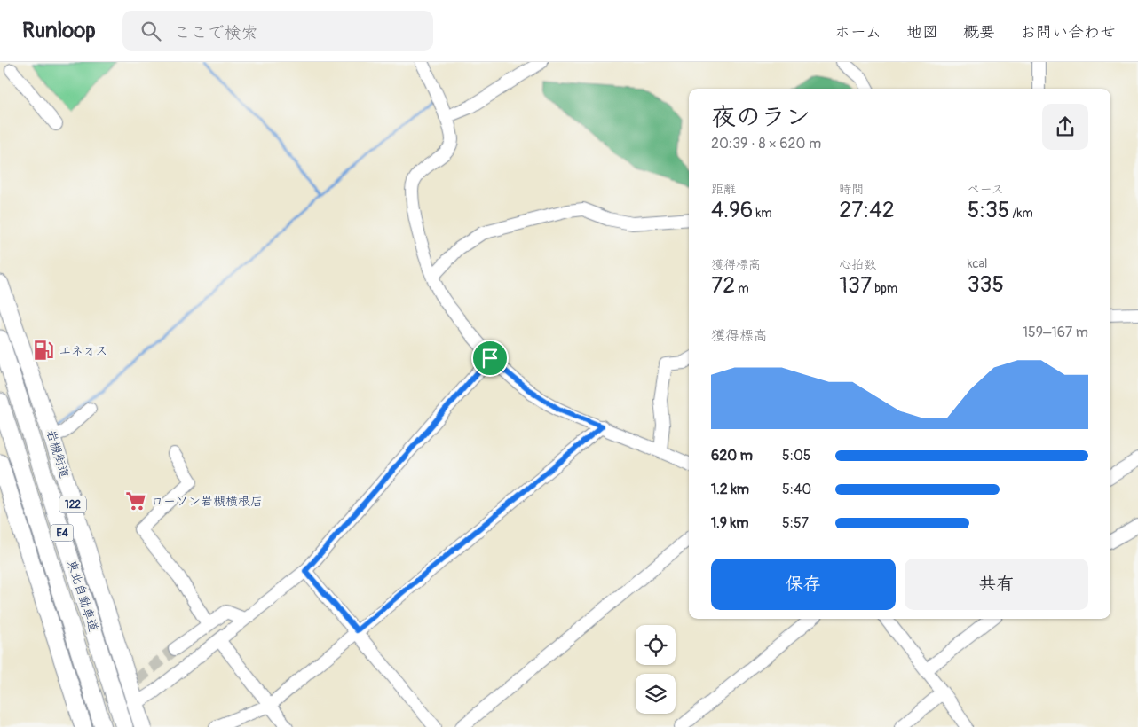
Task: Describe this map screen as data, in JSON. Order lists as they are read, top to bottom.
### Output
{
  "streets": {
    "highway": [
      "岩槻街道",
      "122",
      "E4",
      "東北自動車道"
    ]
  },
  "places": {
    "fuel station": ["エネオス"],
    "supermarket": ["ローソン岩槻横根店"]
  },
  "page": {
    "header": "Runloop",
    "search": "ここで検索",
    "nav": [
      "ホーム",
      "地図",
      "概要",
      "お問い合わせ"
    ],
    "heading": ["夜のラン", "20:39 · 8 × 620 m"],
    "stats": [
      ["距離", "4.96 km"],
      ["時間", "27:42"],
      ["ペース", "5:35 /km"],
      ["獲得標高", "72 m"],
      ["心拍数", "137 bpm"],
      ["kcal", "335"]
    ],
    "chart": ["獲得標高", "159–167 m"],
    "list": [
      {
        "name": "620 m",
        "note": "5:05"
      },
      {
        "name": "1.2 km",
        "note": "5:40"
      },
      {
        "name": "1.9 km",
        "note": "5:57"
      }
    ],
    "buttons": ["保存", "共有"]
  }
}
